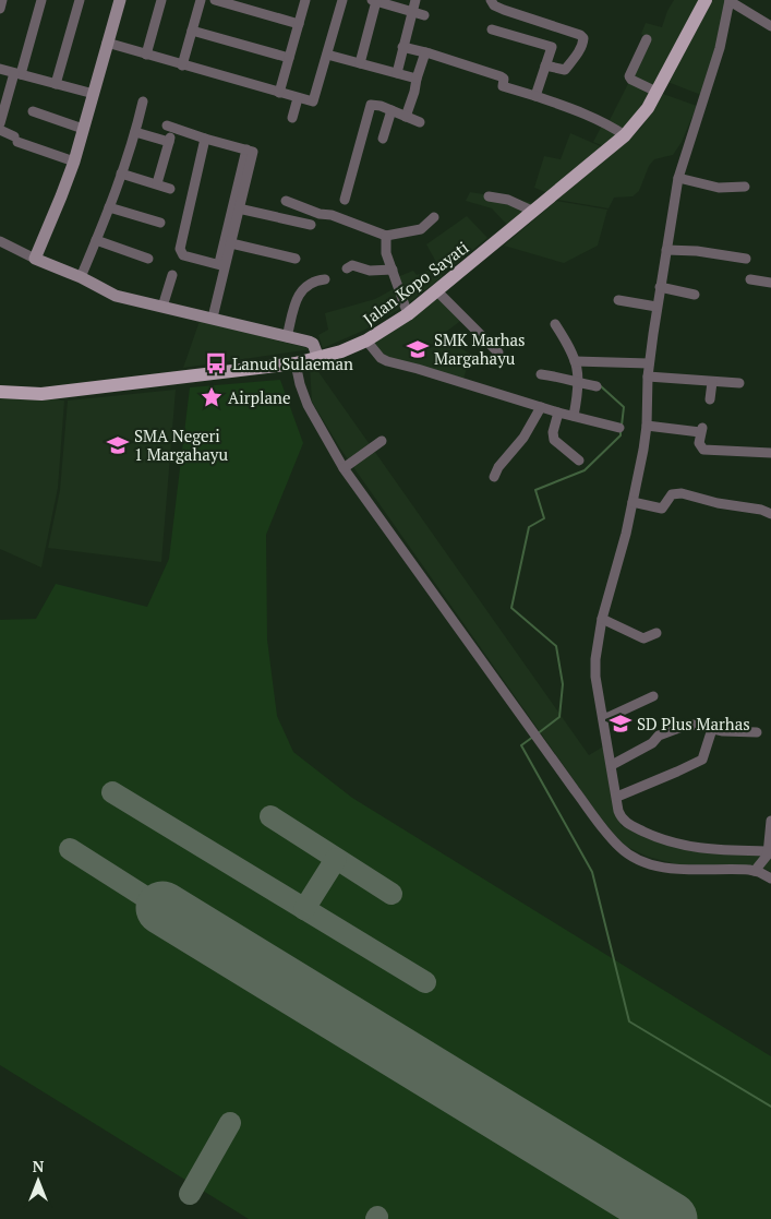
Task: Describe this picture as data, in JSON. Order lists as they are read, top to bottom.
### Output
{
  "streets": {
    "main road": ["Jalan Kopo Sayati"]
  },
  "places": {
    "school or university": ["SMK Marhas Margahayu", "SMA Negeri 1 Margahayu", "SD Plus Marhas"],
    "bus stop": ["Lanud Sulaeman"],
    "place": ["Airplane"]
  },
  "north": "top"
}
